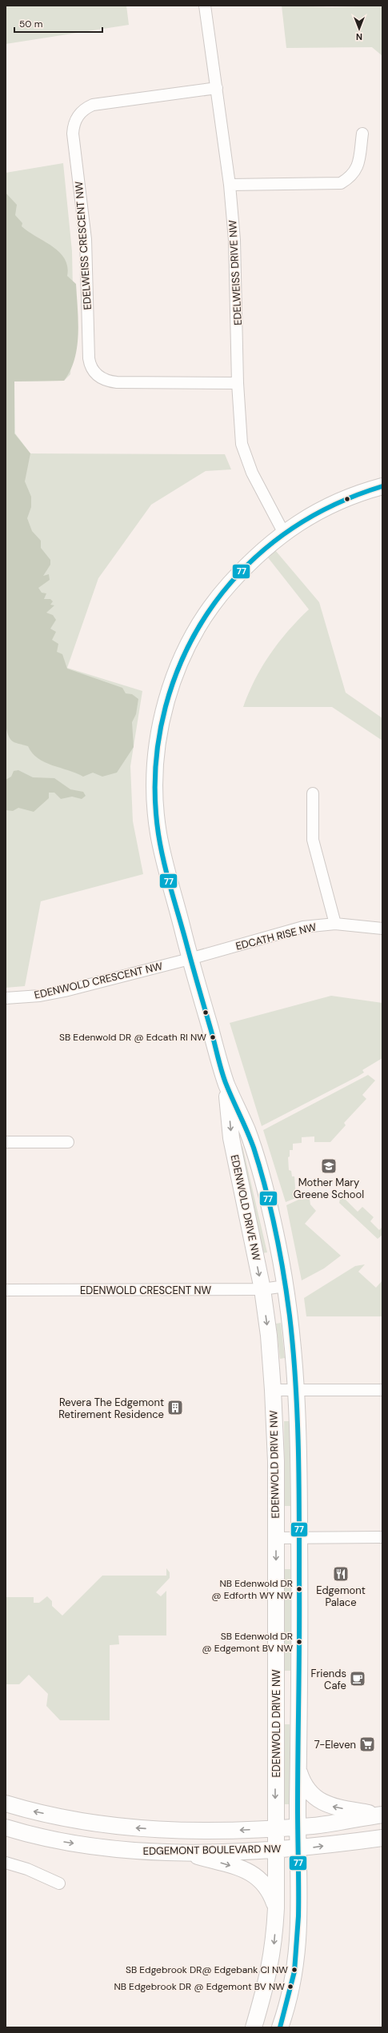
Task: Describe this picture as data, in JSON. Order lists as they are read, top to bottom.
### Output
{
  "streets": {
    "street": [
      "EDELWEISS CRESCENT NW",
      "EDELWEISS DRIVE NW",
      "EDCATH RISE NW",
      "EDENWOLD CRESCENT NW",
      "EDENWOLD DRIVE NW",
      "EDGEMONT BOULEVARD NW"
    ]
  },
  "crossings": [
    ["EDELWEISS CRESCENT NW", "EDELWEISS DRIVE NW"],
    ["EDELWEISS DRIVE NW", "EDENWOLD DRIVE NW"],
    ["EDCATH RISE NW", "EDENWOLD CRESCENT NW"],
    ["EDCATH RISE NW", "EDENWOLD DRIVE NW"],
    ["EDENWOLD CRESCENT NW", "EDENWOLD DRIVE NW"],
    ["EDENWOLD DRIVE NW", "EDGEMONT BOULEVARD NW"]
  ],
  "places": {
    "other": [
      "SB Edenwold DR @ Edcath RI NW",
      "NB Edenwold DR @ Edforth WY NW",
      "SB Edenwold DR @ Edgemont BV NW",
      "SB Edgebrook DR@ Edgebank CI NW",
      "NB Edgebrook DR @ Edgemont BV NW"
    ],
    "school or university": ["Mother Mary Greene School"],
    "building": ["Revera The Edgemont Retirement Residence"],
    "restaurant": ["Edgemont Palace"],
    "cafe": ["Friends Cafe"],
    "supermarket": ["7-Eleven"]
  },
  "lines": ["transit line 77"],
  "scale_bar": "50 m",
  "north": "bottom"
}
